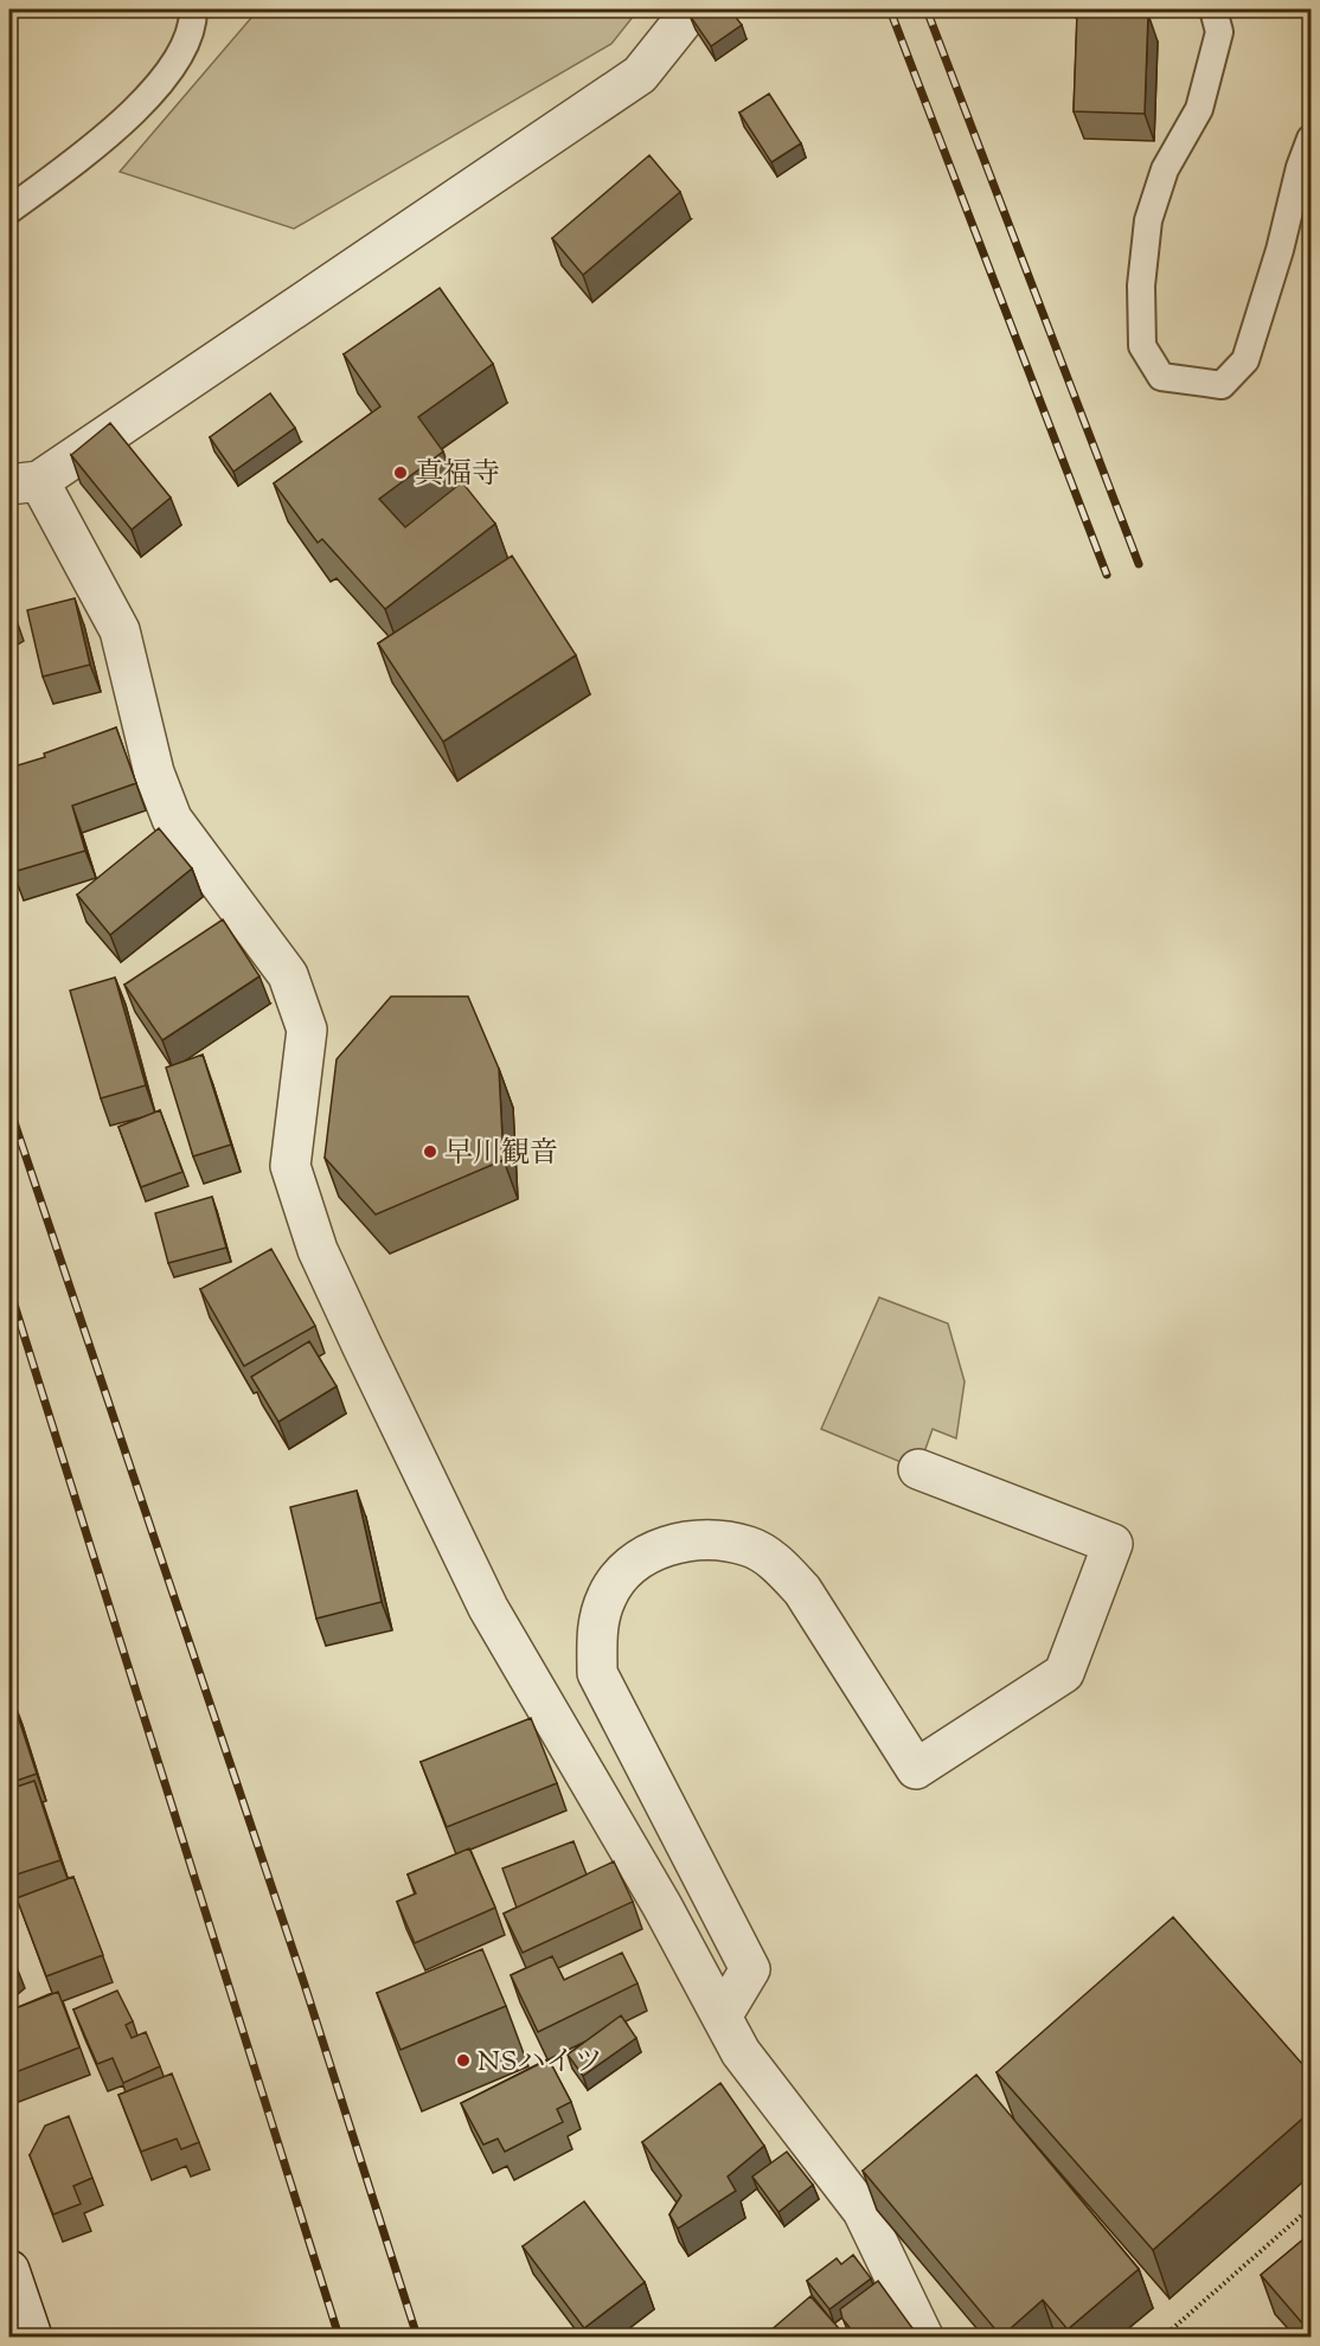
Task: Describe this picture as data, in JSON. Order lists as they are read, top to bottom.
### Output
{
  "places": ["真福寺", "早川観音", "NSハイツ"]
}
